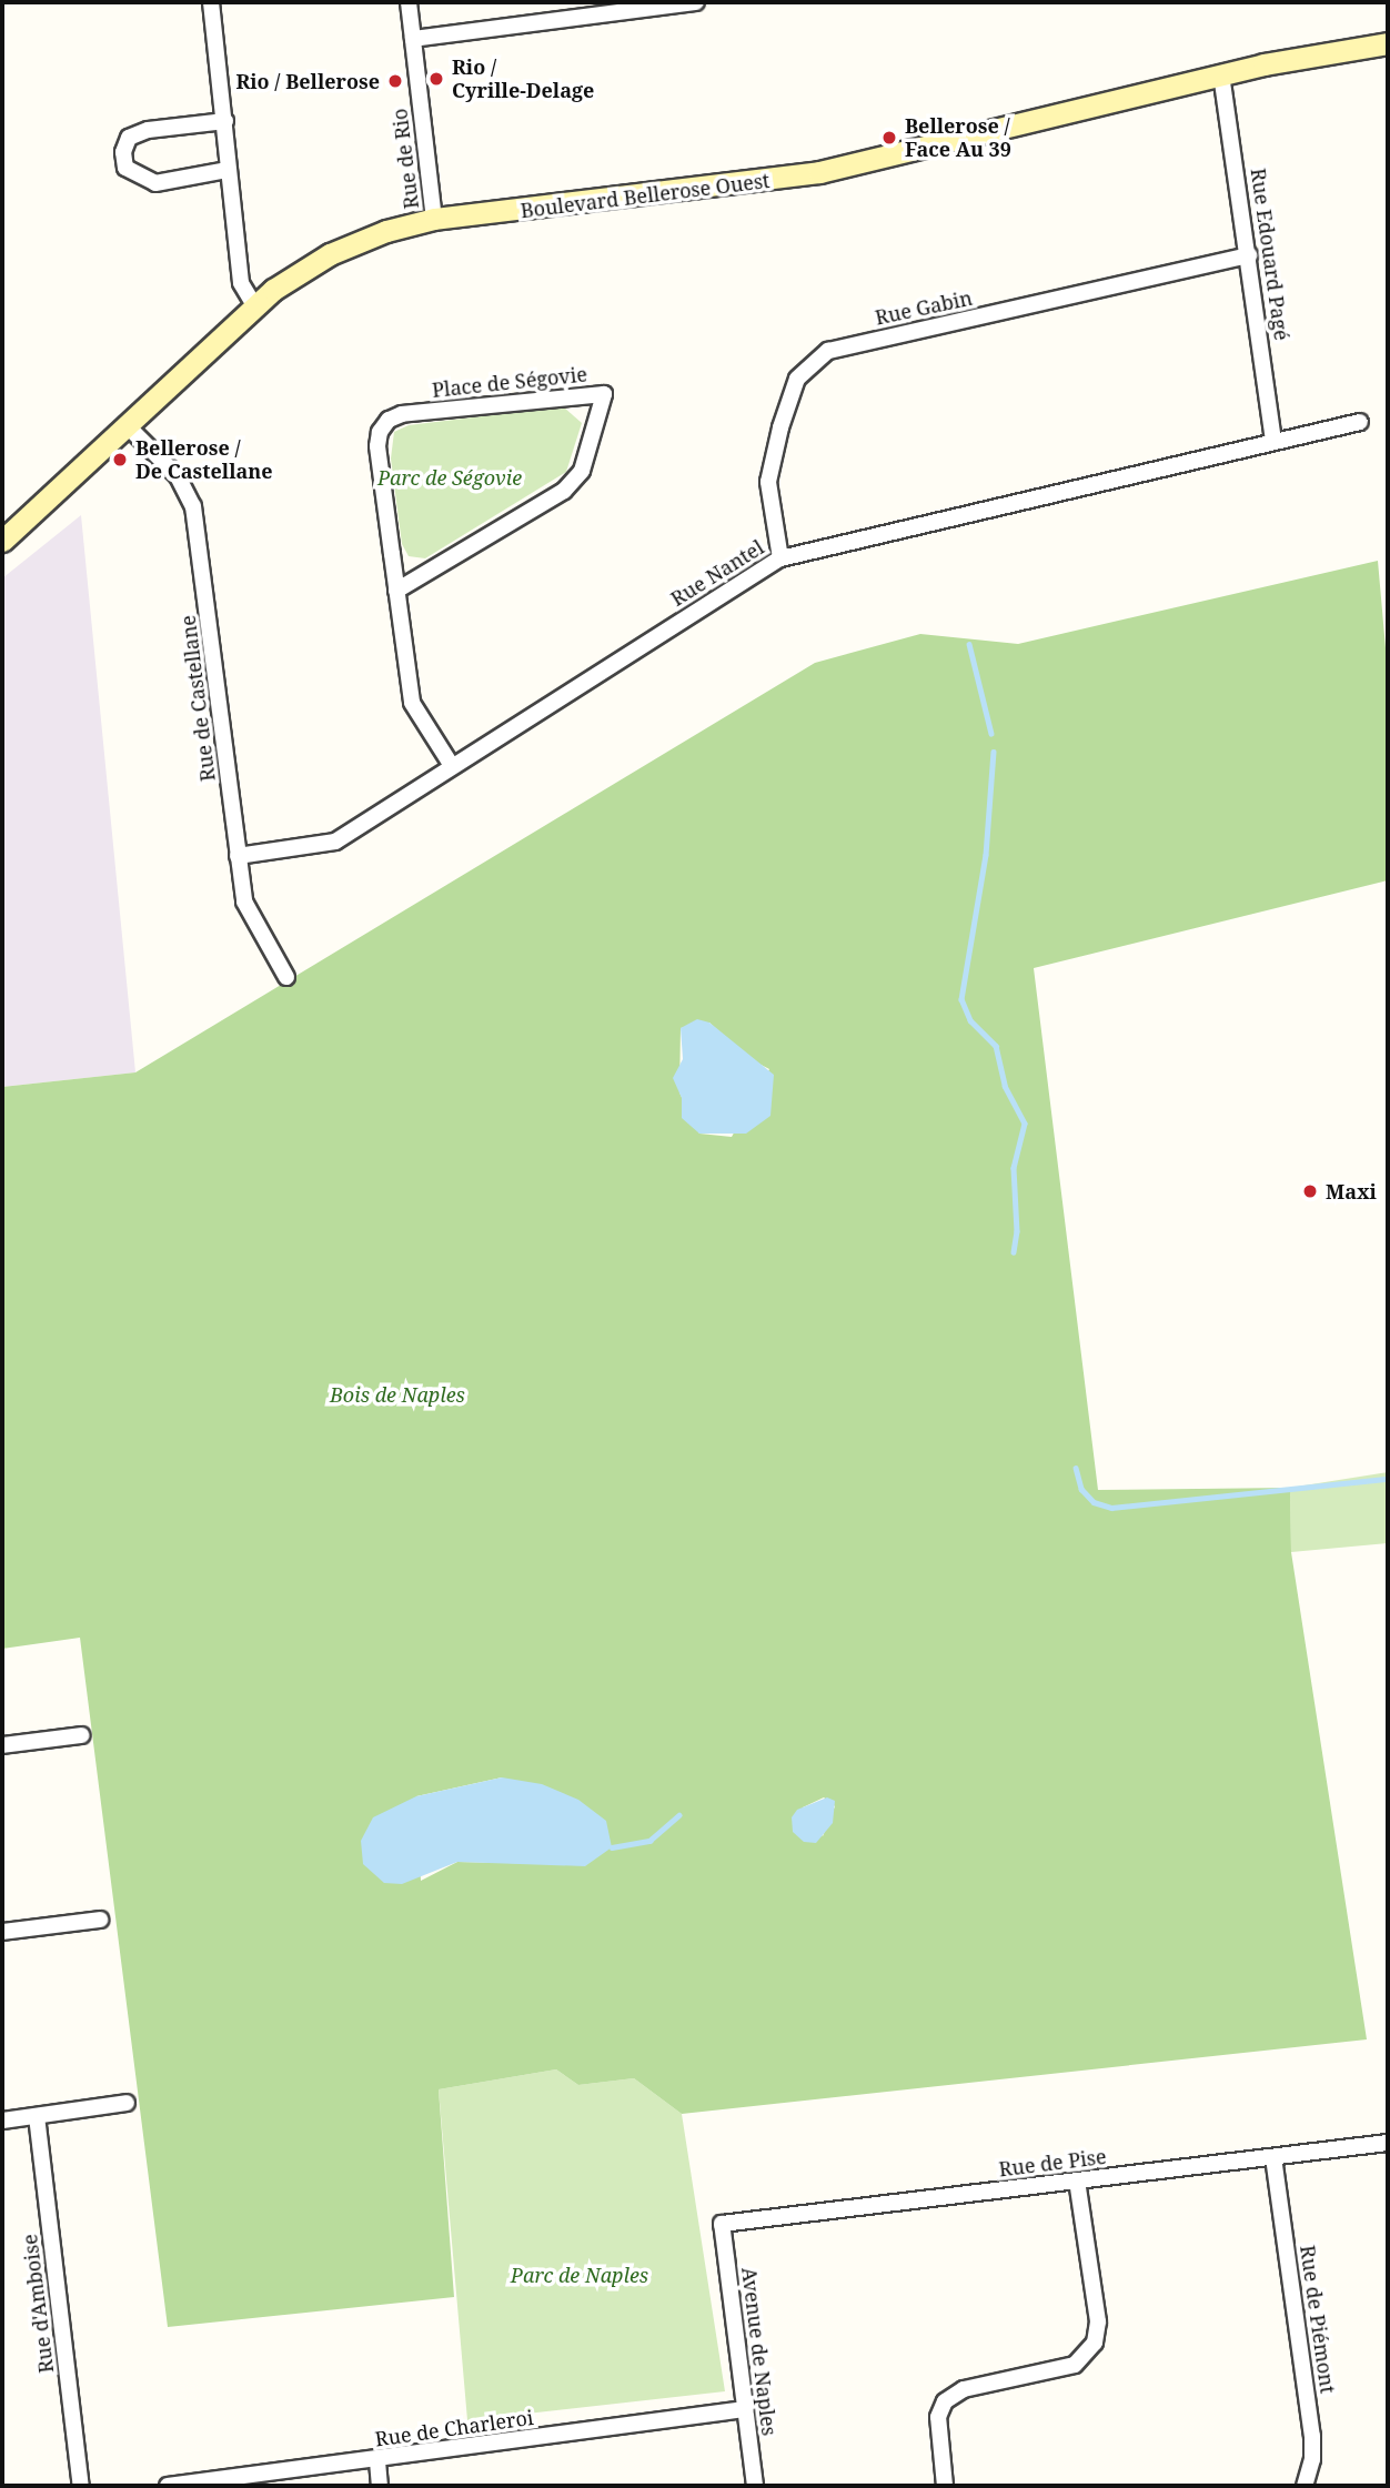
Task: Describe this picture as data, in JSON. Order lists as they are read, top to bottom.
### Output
{
  "streets": {
    "street": [
      "Rue de Rio",
      "Boulevard Bellerose Ouest",
      "Rue Edouard Pagé",
      "Rue Gabin",
      "Place de Ségovie",
      "Rue Nantel",
      "Rue de Castellane",
      "Rue de Pise",
      "Rue d'Amboise",
      "Rue de Piémont",
      "Avenue de Naples",
      "Rue de Charleroi"
    ]
  },
  "crossings": [
    ["Rue de Rio", "Boulevard Bellerose Ouest"],
    ["Boulevard Bellerose Ouest", "Rue Edouard Pagé"],
    ["Boulevard Bellerose Ouest", "Rue de Castellane"],
    ["Rue Edouard Pagé", "Rue Gabin"],
    ["Rue Edouard Pagé", "Rue Nantel"],
    ["Rue Gabin", "Rue Nantel"],
    ["Place de Ségovie", "Rue Nantel"],
    ["Rue Nantel", "Rue de Castellane"],
    ["Rue de Pise", "Rue de Piémont"],
    ["Rue de Pise", "Avenue de Naples"],
    ["Avenue de Naples", "Rue de Charleroi"]
  ],
  "parks": ["Parc de Ségovie", "Bois de Naples", "Parc de Naples"],
  "places": [
    "Rio / Cyrille-Delage",
    "Rio / Bellerose",
    "Bellerose / Face Au 39",
    "Bellerose / De Castellane",
    "Maxi"
  ]
}
